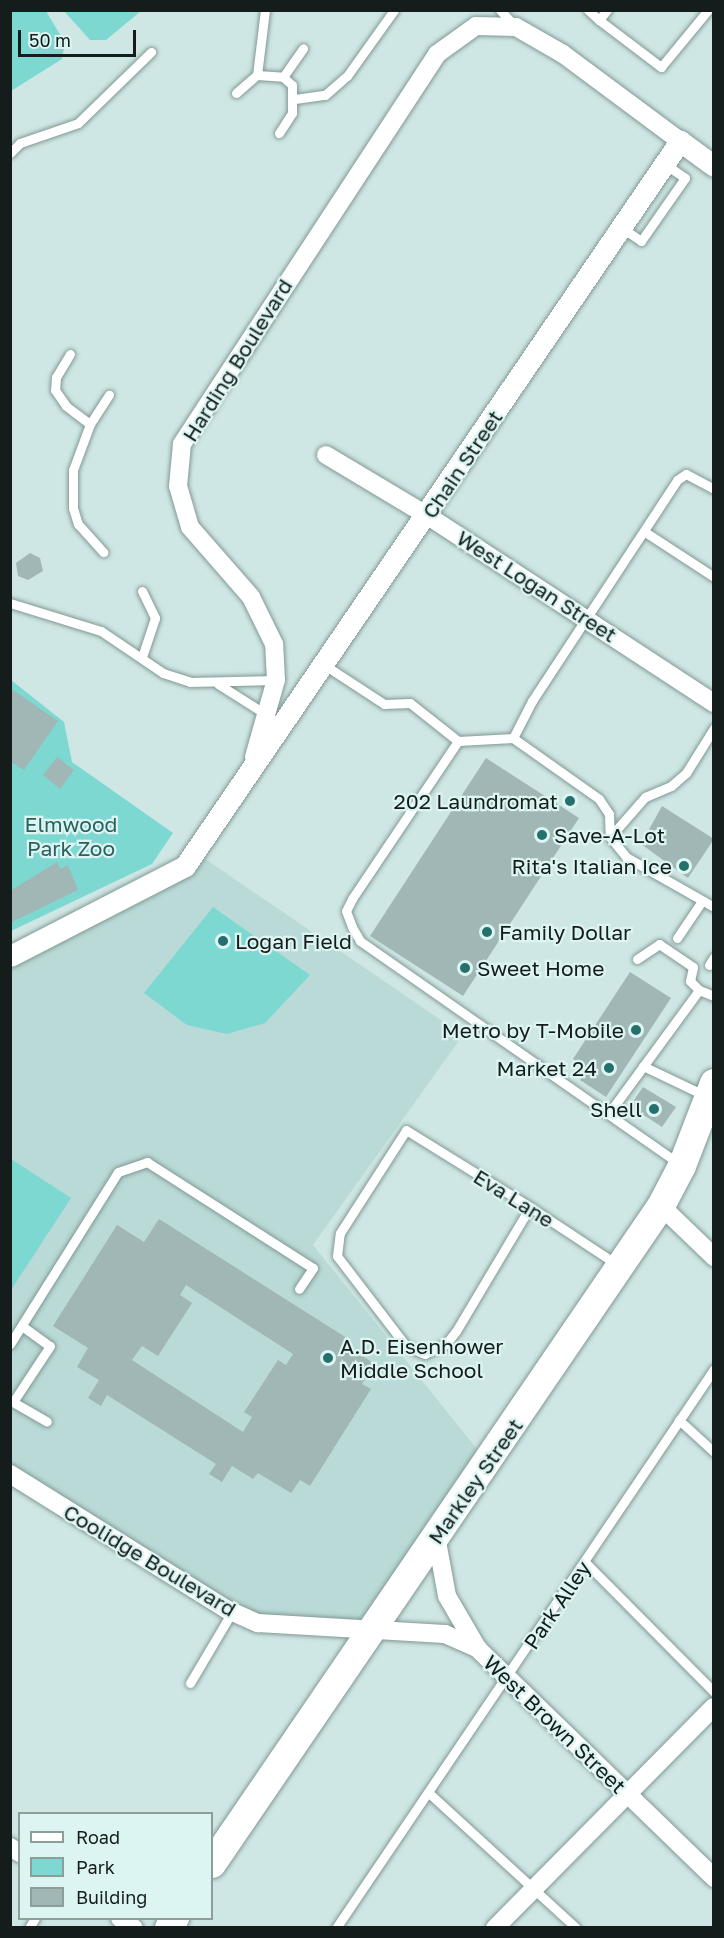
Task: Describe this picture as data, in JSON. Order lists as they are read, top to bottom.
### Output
{
  "streets": {
    "highway": ["Markley Street"],
    "street": [
      "Harding Boulevard",
      "Chain Street",
      "West Logan Street",
      "Coolidge Boulevard",
      "West Brown Street"
    ],
    "lane": ["Eva Lane", "Park Alley"]
  },
  "crossings": [
    ["Harding Boulevard", "Chain Street"],
    ["Chain Street", "West Logan Street"],
    ["Eva Lane", "Markley Street"],
    ["Markley Street", "Coolidge Boulevard"],
    ["Markley Street", "West Brown Street"],
    ["Coolidge Boulevard", "West Brown Street"],
    ["Park Alley", "West Brown Street"]
  ],
  "parks": ["Elmwood Park Zoo"],
  "places": [
    "202 Laundromat",
    "Save-A-Lot",
    "Rita's Italian Ice",
    "Family Dollar",
    "Logan Field",
    "Sweet Home",
    "Metro by T-Mobile",
    "Market 24",
    "Shell",
    "A.D. Eisenhower Middle School"
  ],
  "legend": ["Road", "Park", "Building"],
  "scale_bar": "50 m"
}
